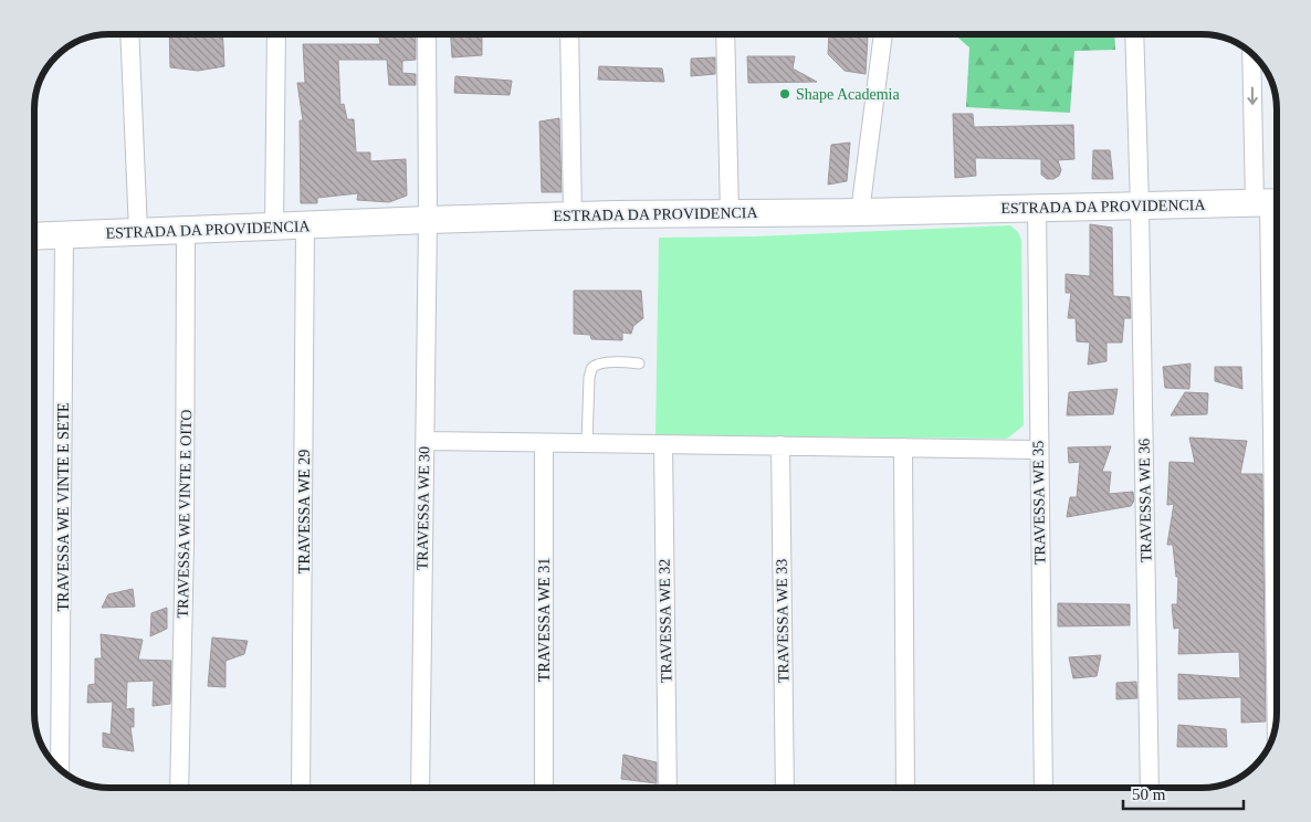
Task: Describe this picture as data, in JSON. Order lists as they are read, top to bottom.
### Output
{
  "streets": {
    "main road": ["ESTRADA DA PROVIDENCIA"],
    "street": [
      "TRAVESSA WE 36",
      "TRAVESSA WE 35",
      "TRAVESSA WE VINTE E SETE",
      "TRAVESSA WE 30",
      "TRAVESSA WE 29",
      "TRAVESSA WE VINTE E OITO",
      "TRAVESSA WE 31",
      "TRAVESSA WE 32",
      "TRAVESSA WE 33"
    ]
  },
  "crossings": [
    ["ESTRADA DA PROVIDENCIA", "TRAVESSA WE 36"],
    ["ESTRADA DA PROVIDENCIA", "TRAVESSA WE 35"],
    ["ESTRADA DA PROVIDENCIA", "TRAVESSA WE VINTE E SETE"],
    ["ESTRADA DA PROVIDENCIA", "TRAVESSA WE 30"],
    ["ESTRADA DA PROVIDENCIA", "TRAVESSA WE 29"],
    ["ESTRADA DA PROVIDENCIA", "TRAVESSA WE VINTE E OITO"]
  ],
  "places": ["Shape Academia"],
  "scale_bar": "50 m"
}
